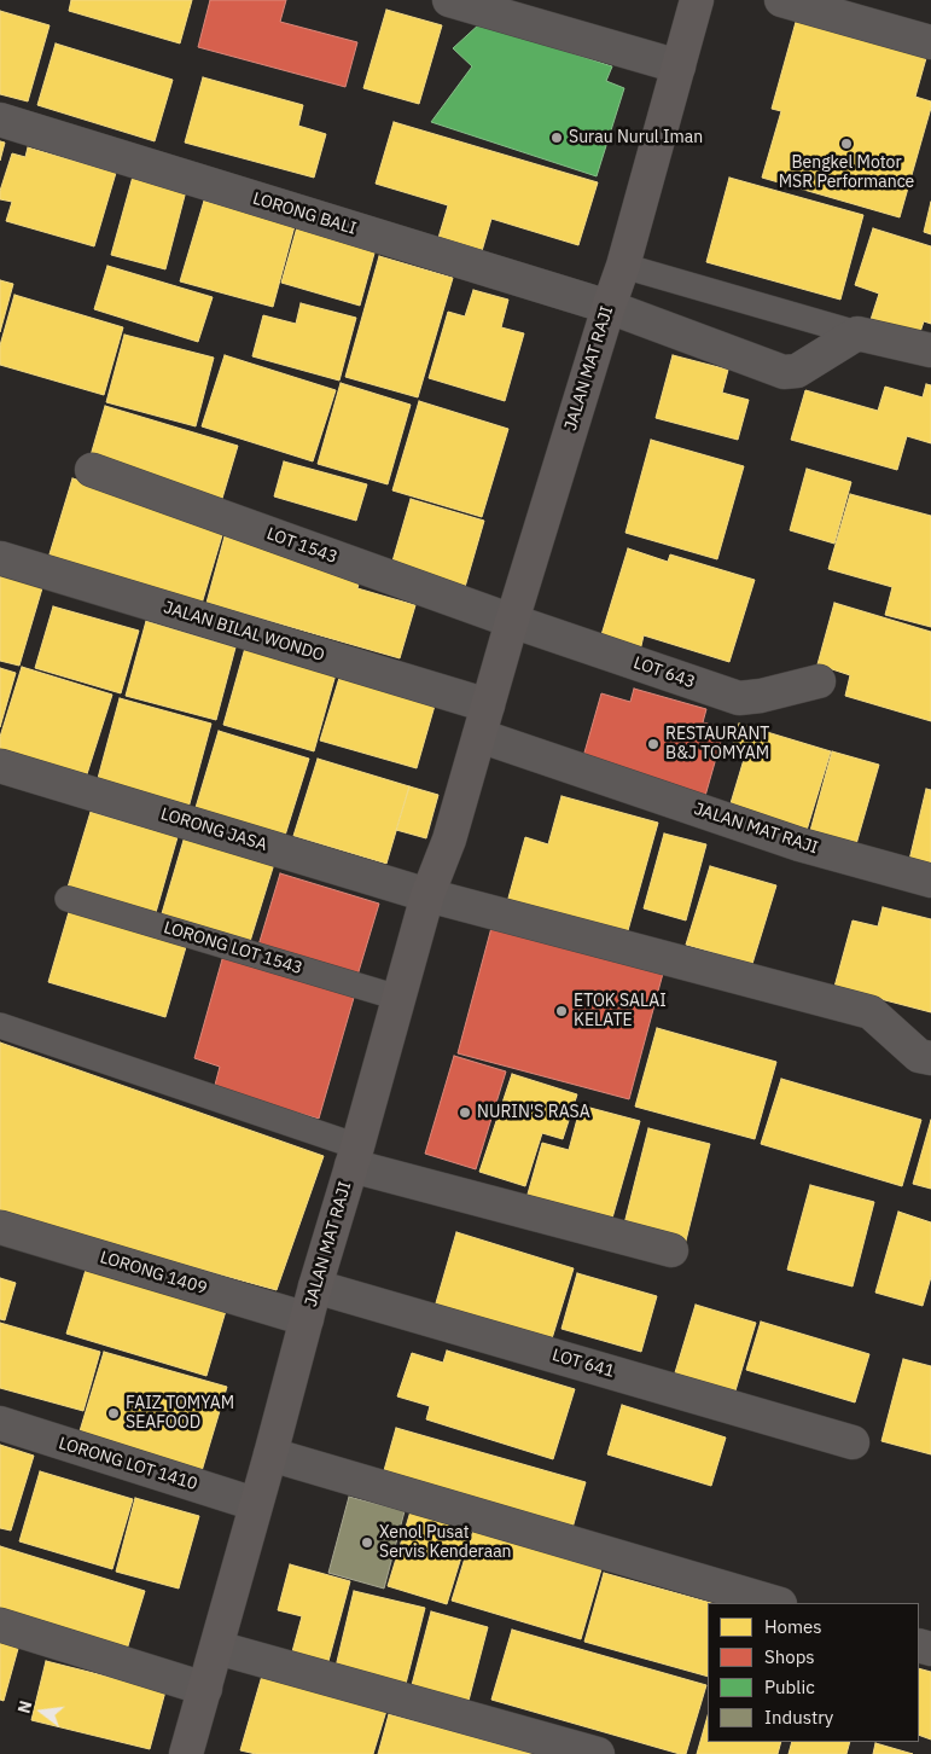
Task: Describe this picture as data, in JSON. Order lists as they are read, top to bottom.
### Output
{
  "streets": {
    "street": [
      "LORONG BALI",
      "JALAN MAT RAJI",
      "LOT 1543",
      "JALAN BILAL WONDO",
      "LOT 643",
      "LORONG JASA",
      "LORONG 1409",
      "LOT 641",
      "LORONG LOT 1410"
    ],
    "lane": ["LORONG LOT 1543"]
  },
  "crossings": [
    ["LORONG BALI", "JALAN MAT RAJI"],
    ["JALAN MAT RAJI", "LOT 1543"],
    ["JALAN MAT RAJI", "JALAN BILAL WONDO"],
    ["JALAN MAT RAJI", "LOT 643"],
    ["JALAN MAT RAJI", "LORONG JASA"],
    ["JALAN MAT RAJI", "LORONG LOT 1543"],
    ["JALAN MAT RAJI", "LORONG 1409"],
    ["JALAN MAT RAJI", "LOT 641"],
    ["JALAN MAT RAJI", "LORONG LOT 1410"],
    ["LOT 1543", "LOT 643"]
  ],
  "places": [
    "Surau Nurul Iman",
    "Bengkel Motor MSR Performance",
    "RESTAURANT B&J TOMYAM",
    "ETOK SALAI KELATE",
    "NURIN'S RASA",
    "FAIZ TOMYAM SEAFOOD",
    "Xenol Pusat Servis Kenderaan"
  ],
  "legend": [
    "Homes",
    "Shops",
    "Public",
    "Industry"
  ],
  "north": "left"
}
